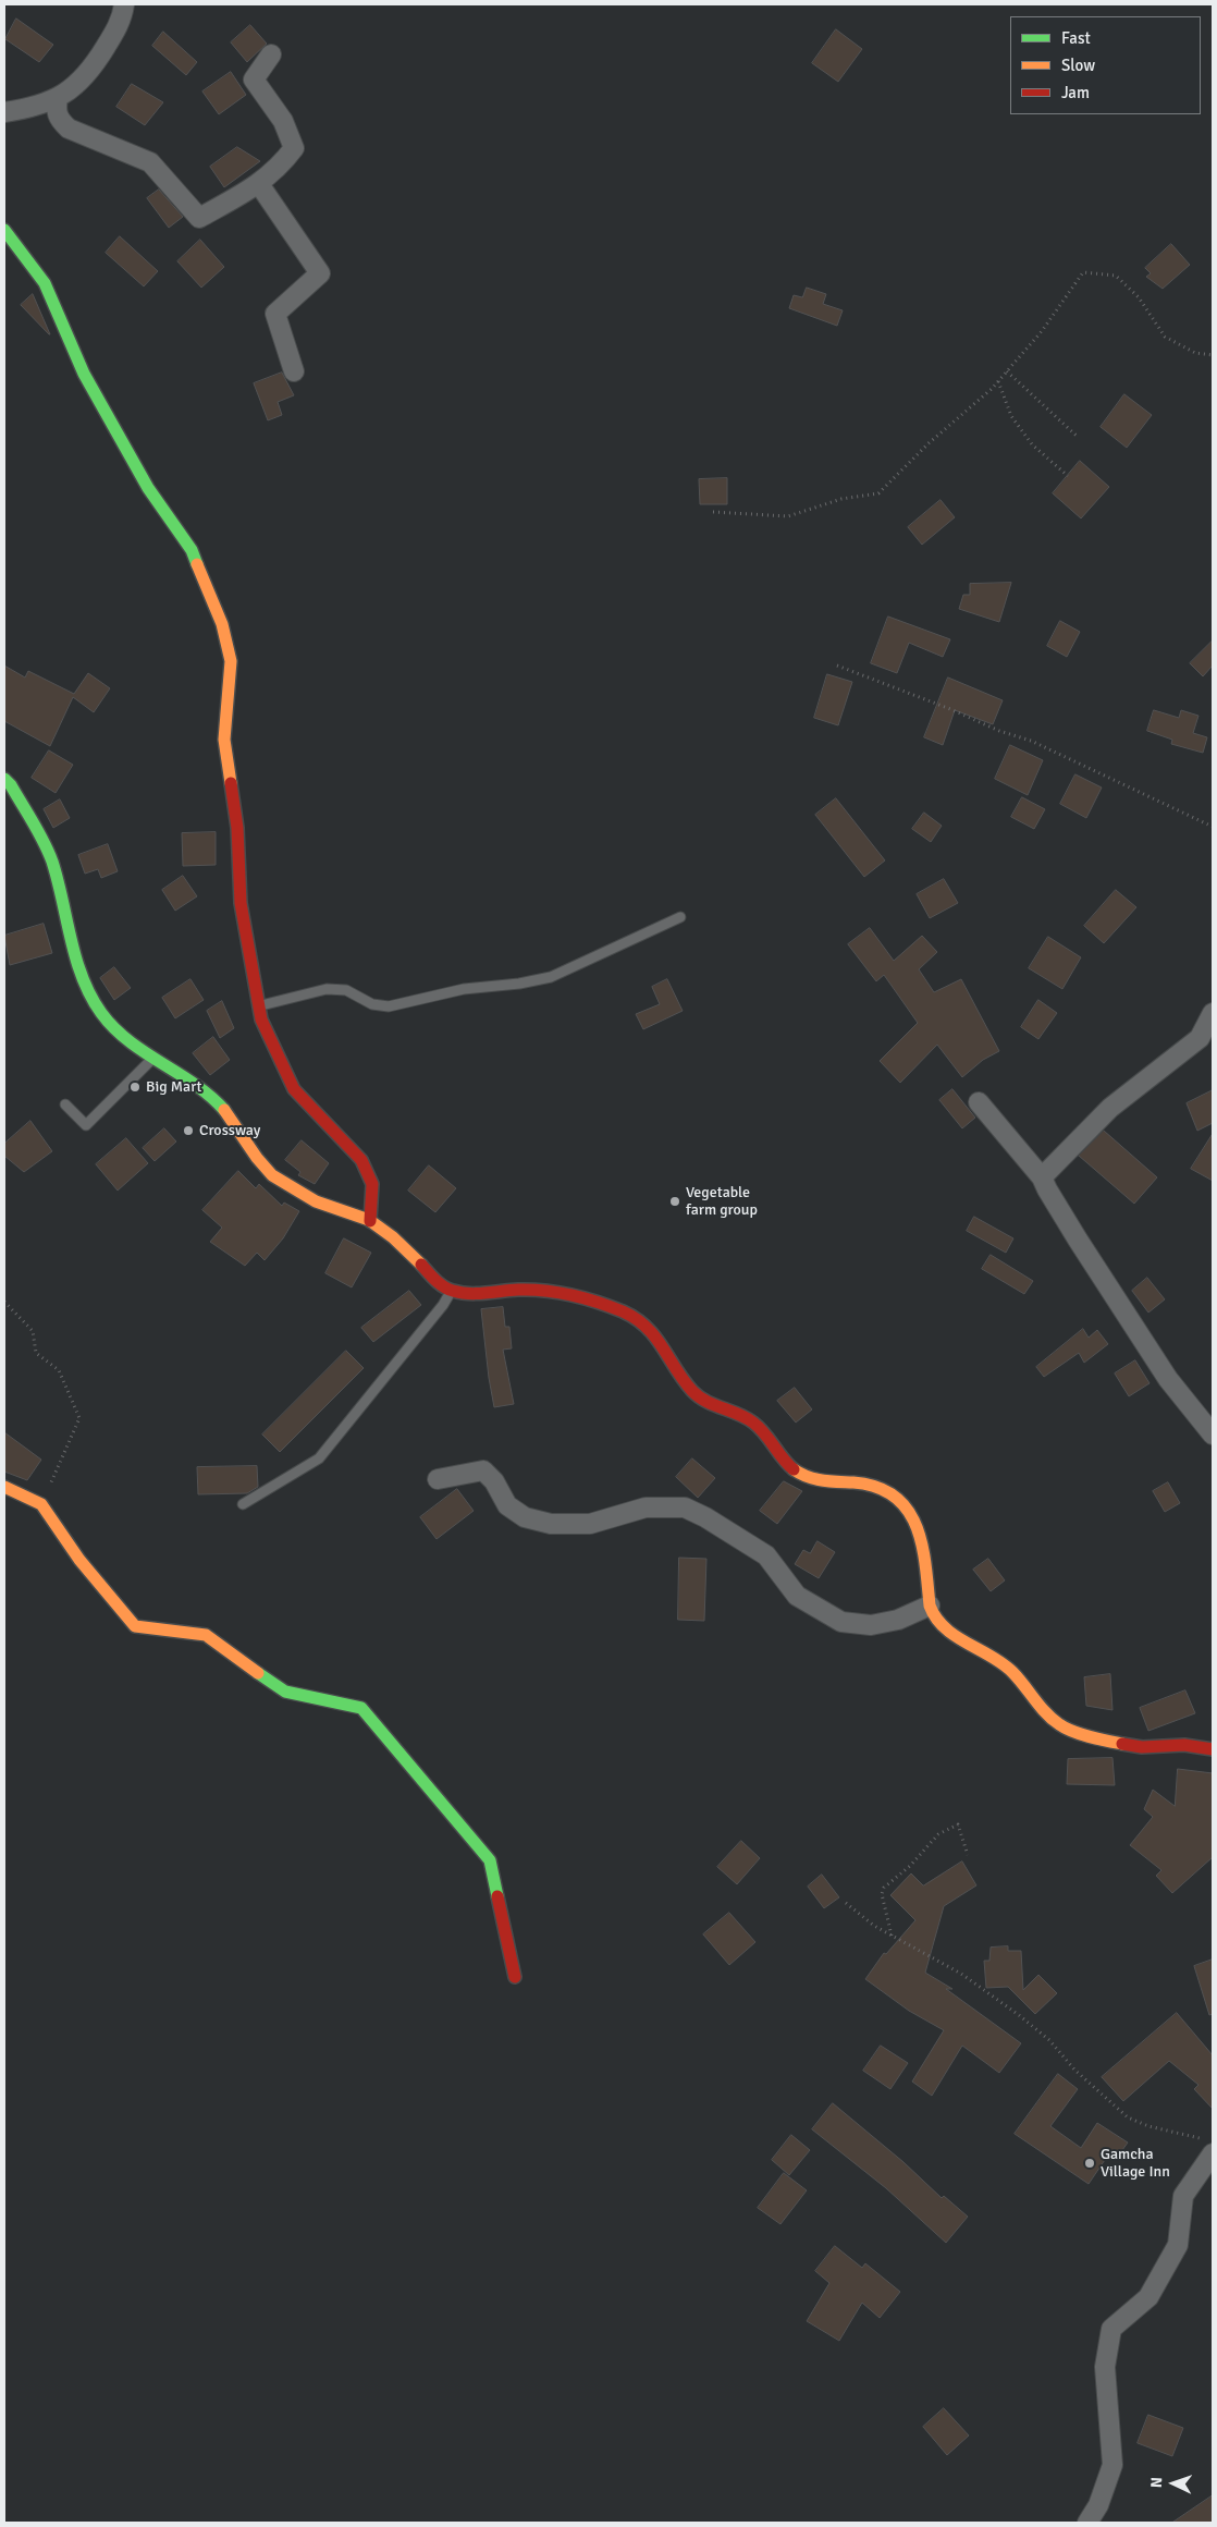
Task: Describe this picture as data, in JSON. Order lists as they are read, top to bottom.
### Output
{
  "places": [
    "Big Mart",
    "Crossway",
    "Vegetable farm group",
    "Gamcha Village Inn"
  ],
  "legend": ["Fast", "Slow", "Jam"],
  "north": "left"
}
